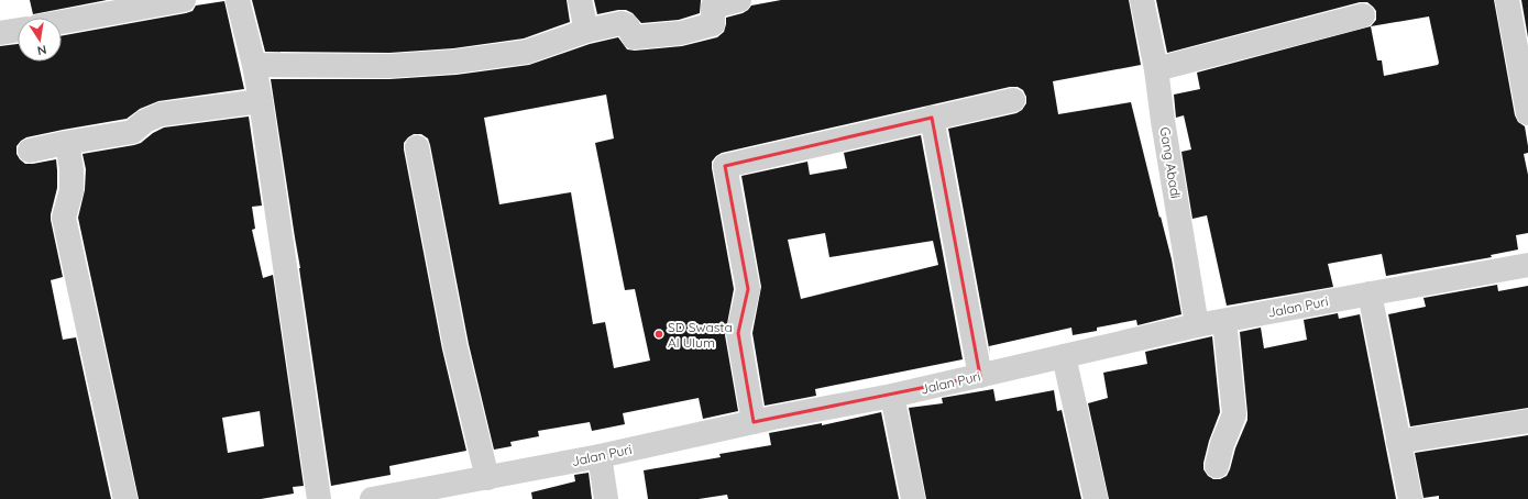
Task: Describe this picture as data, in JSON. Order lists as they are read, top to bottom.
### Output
{
  "streets": {
    "street": ["Gang Abadi", "Jalan Puri"]
  },
  "crossings": [
    ["Gang Abadi", "Jalan Puri"]
  ],
  "places": ["SD Swasta Al Ulum"],
  "north": "bottom"
}
